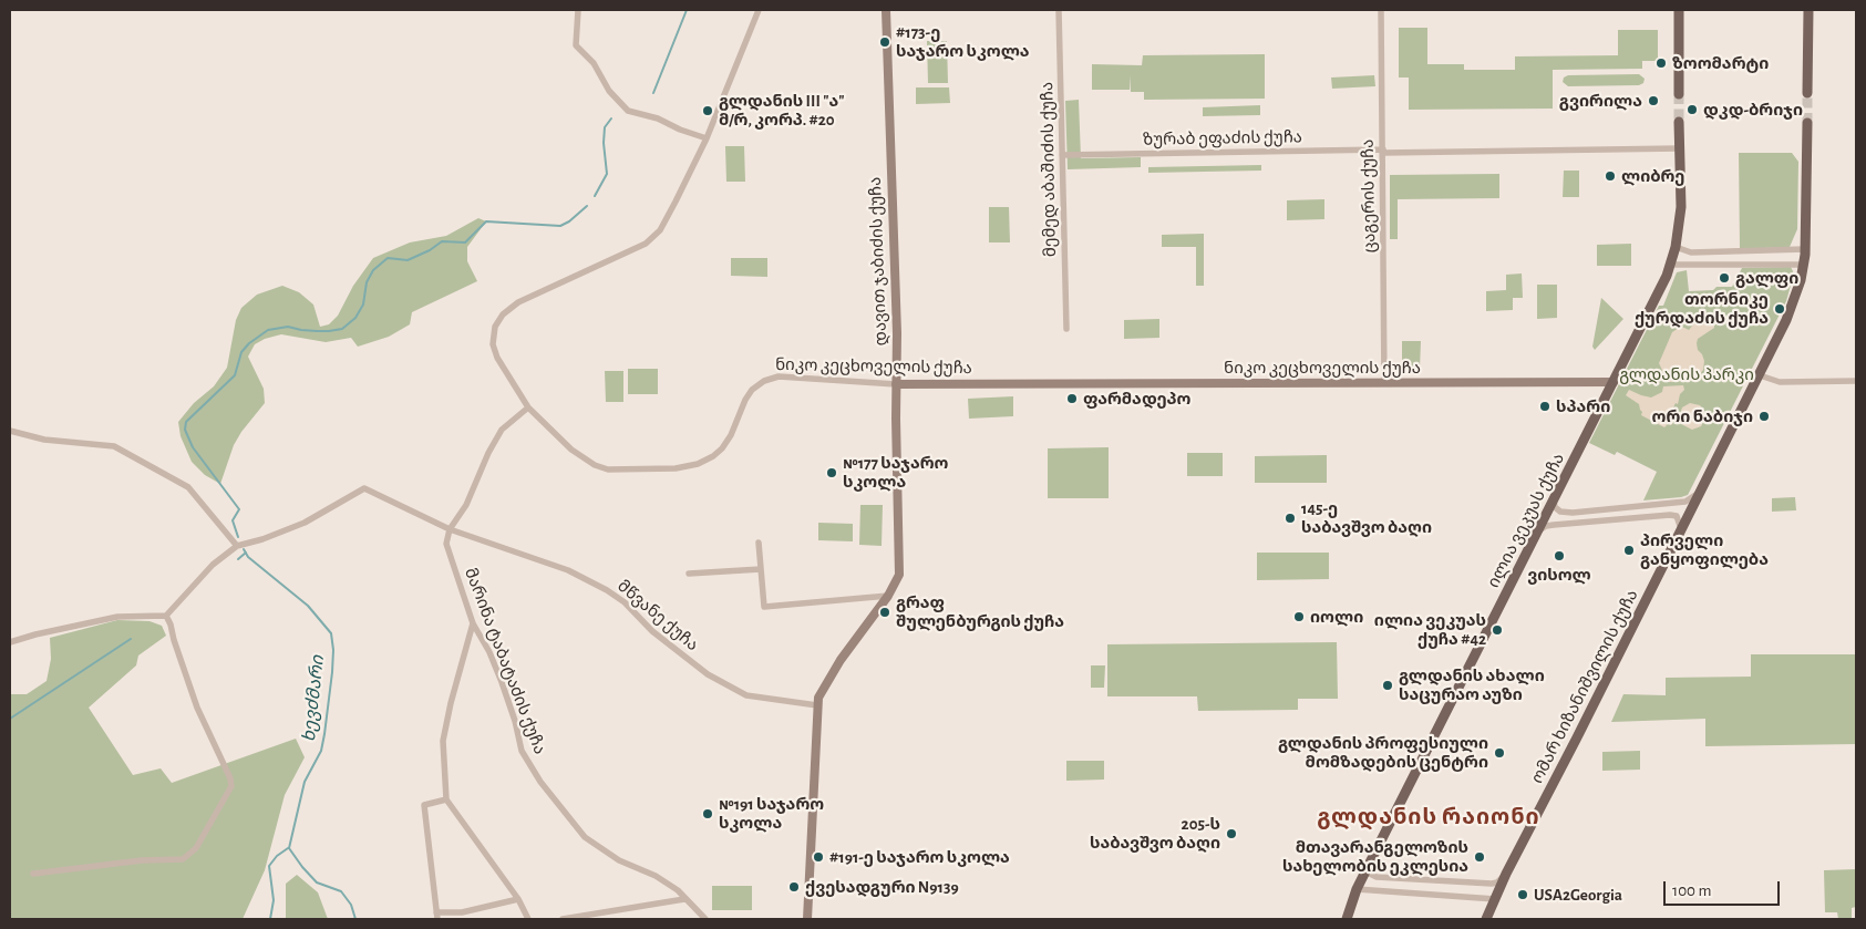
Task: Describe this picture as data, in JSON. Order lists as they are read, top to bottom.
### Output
{
  "streets": {
    "main road": ["ილია ვეკუას ქუჩა", "ომარ ხიზანიშვილის ქუჩა"],
    "street": [
      "ზურაბ ეფაძის ქუჩა",
      "მემედ აბაშიძის ქუჩა",
      "ცაგერის ქუჩა",
      "დავით ჯაბიძის ქუჩა",
      "ნიკო კეცხოველის ქუჩა",
      "მწვანე ქუჩა",
      "მარინა ტაბატაძის ქუჩა"
    ]
  },
  "crossings": [
    ["ზურაბ ეფაძის ქუჩა", "მემედ აბაშიძის ქუჩა"],
    ["ზურაბ ეფაძის ქუჩა", "ცაგერის ქუჩა"],
    ["ზურაბ ეფაძის ქუჩა", "ილია ვეკუას ქუჩა"],
    ["ცაგერის ქუჩა", "ნიკო კეცხოველის ქუჩა"],
    ["დავით ჯაბიძის ქუჩა", "ნიკო კეცხოველის ქუჩა"],
    ["დავით ჯაბიძის ქუჩა", "მწვანე ქუჩა"],
    ["ნიკო კეცხოველის ქუჩა", "ილია ვეკუას ქუჩა"],
    ["მწვანე ქუჩა", "მარინა ტაბატაძის ქუჩა"]
  ],
  "districts": ["გლდანის რაიონი"],
  "water": ["ხევძმარი"],
  "parks": ["გლდანის პარკი"],
  "places": [
    "#173-ე საჯარო სკოლა",
    "ზოომარტი",
    "გვირილა",
    "დკდ-ბრიჯი",
    "გლდანის III \"ა\" მ/რ, კორპ. #20",
    "ლიბრე",
    "გალფი",
    "თორნიკე ქურდაძის ქუჩა",
    "ფარმადეპო",
    "სპარი",
    "ორი ნაბიჯი",
    "№177 საჯარო სკოლა",
    "145-ე საბავშვო ბაღი",
    "პირველი განყოფილება",
    "ვისოლ",
    "გრაფ შულენბურგის ქუჩა",
    "იოლი",
    "ილია ვეკუას ქუჩა #42",
    "გლდანის ახალი საცურაო აუზი",
    "გლდანის პროფესიული მომზადების ცენტრი",
    "№191 საჯარო სკოლა",
    "205-ს საბავშვო ბაღი",
    "#191-ე საჯარო სკოლა",
    "მთავარანგელოზის სახელობის ეკლესია",
    "ქვესადგური N9139",
    "USA2Georgia"
  ],
  "scale_bar": "100 m"
}
